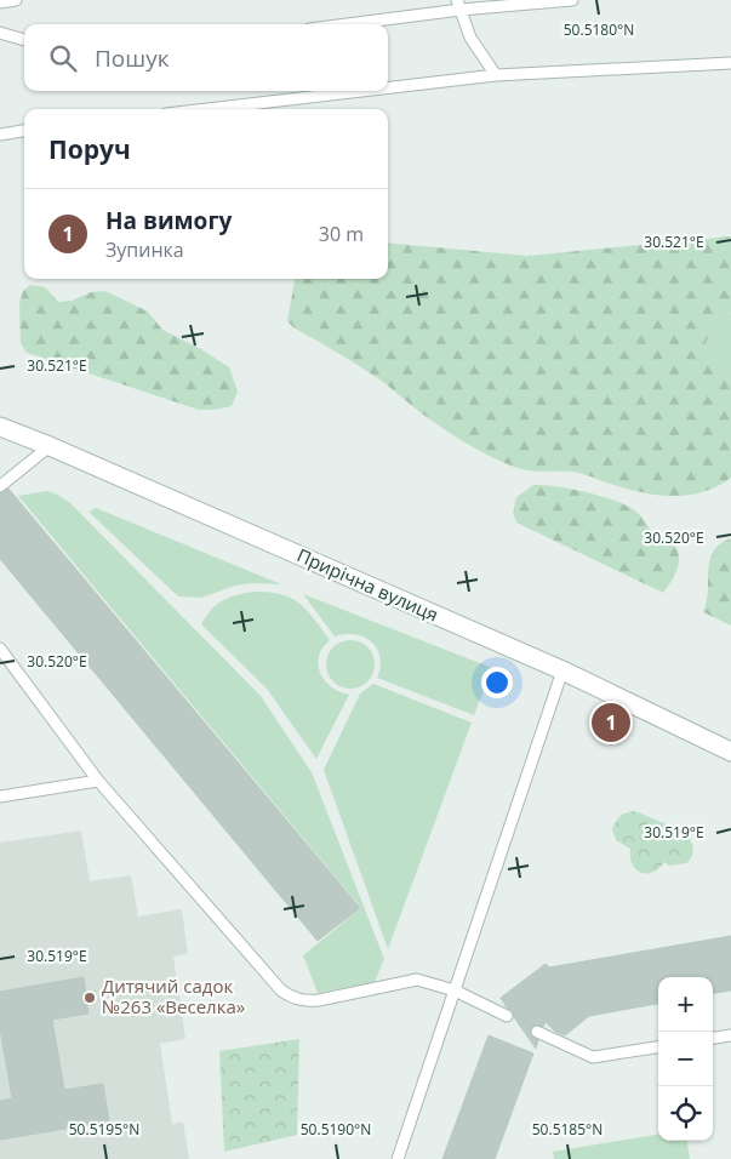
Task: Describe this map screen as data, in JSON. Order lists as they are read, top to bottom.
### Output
{
  "streets": {
    "street": ["Прирічна вулиця"]
  },
  "places": ["Дитячий садок №263 «Веселка»"],
  "page": {
    "search": "Пошук",
    "heading": "Поруч",
    "list": [
      {
        "mark": "1",
        "name": "На вимогу",
        "note": "Зупинка",
        "value": "30 m"
      }
    ],
    "pins": "1",
    "map_buttons": ["+", "−"]
  },
  "coordinates": [
    "50.5180°N",
    "30.521°E",
    "30.520°E",
    "30.519°E",
    "50.5195°N",
    "50.5190°N",
    "50.5185°N"
  ]
}
